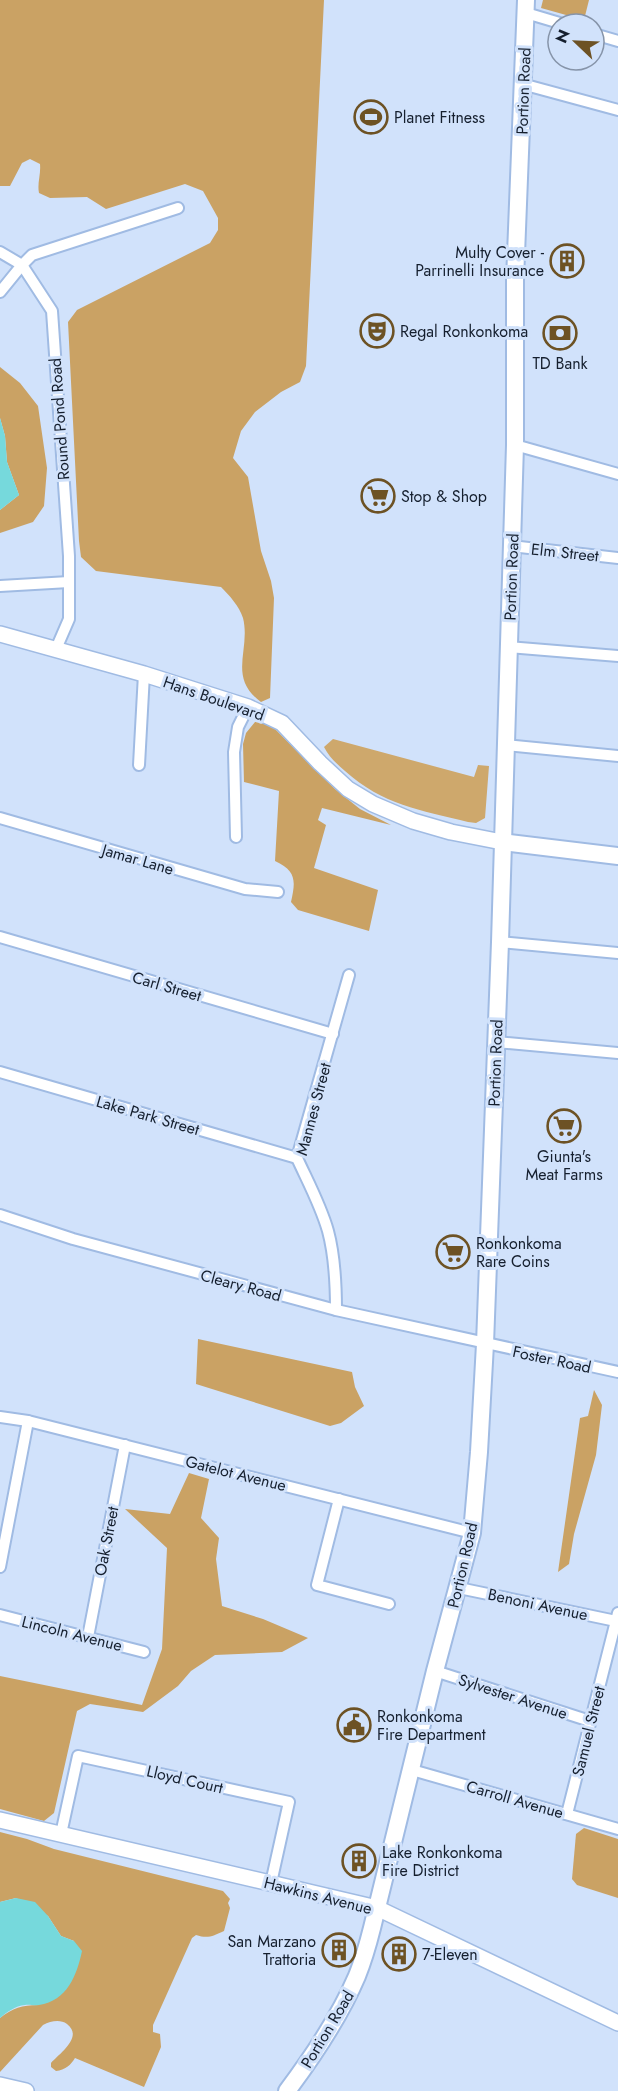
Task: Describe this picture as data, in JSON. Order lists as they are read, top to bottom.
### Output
{
  "streets": {
    "main road": ["Portion Road"],
    "street": [
      "Round Pond Road",
      "Elm Street",
      "Hans Boulevard",
      "Jamar Lane",
      "Carl Street",
      "Mannes Street",
      "Lake Park Street",
      "Cleary Road",
      "Foster Road",
      "Gatelot Avenue",
      "Oak Street",
      "Benoni Avenue",
      "Lincoln Avenue",
      "Sylvester Avenue",
      "Samuel Street",
      "Lloyd Court",
      "Carroll Avenue",
      "Hawkins Avenue"
    ]
  },
  "crossings": [
    ["Portion Road", "Elm Street"],
    ["Portion Road", "Hans Boulevard"],
    ["Portion Road", "Cleary Road"],
    ["Portion Road", "Foster Road"],
    ["Portion Road", "Gatelot Avenue"],
    ["Portion Road", "Benoni Avenue"],
    ["Portion Road", "Sylvester Avenue"],
    ["Portion Road", "Carroll Avenue"],
    ["Portion Road", "Hawkins Avenue"],
    ["Round Pond Road", "Hans Boulevard"],
    ["Carl Street", "Mannes Street"],
    ["Mannes Street", "Lake Park Street"],
    ["Mannes Street", "Cleary Road"],
    ["Cleary Road", "Foster Road"],
    ["Gatelot Avenue", "Oak Street"],
    ["Oak Street", "Lincoln Avenue"],
    ["Benoni Avenue", "Samuel Street"],
    ["Sylvester Avenue", "Samuel Street"],
    ["Samuel Street", "Carroll Avenue"],
    ["Lloyd Court", "Hawkins Avenue"]
  ],
  "places": {
    "sports": ["Planet Fitness"],
    "building": [
      "Multy Cover - Parrinelli Insurance",
      "Lake Ronkonkoma Fire District",
      "San Marzano Trattoria",
      "7-Eleven"
    ],
    "theatre": ["Regal Ronkonkoma"],
    "bank": ["TD Bank"],
    "supermarket": ["Stop & Shop", "Giunta's Meat Farms", "Ronkonkoma Rare Coins"],
    "public building": ["Ronkonkoma Fire Department"]
  },
  "north": "top left"
}
